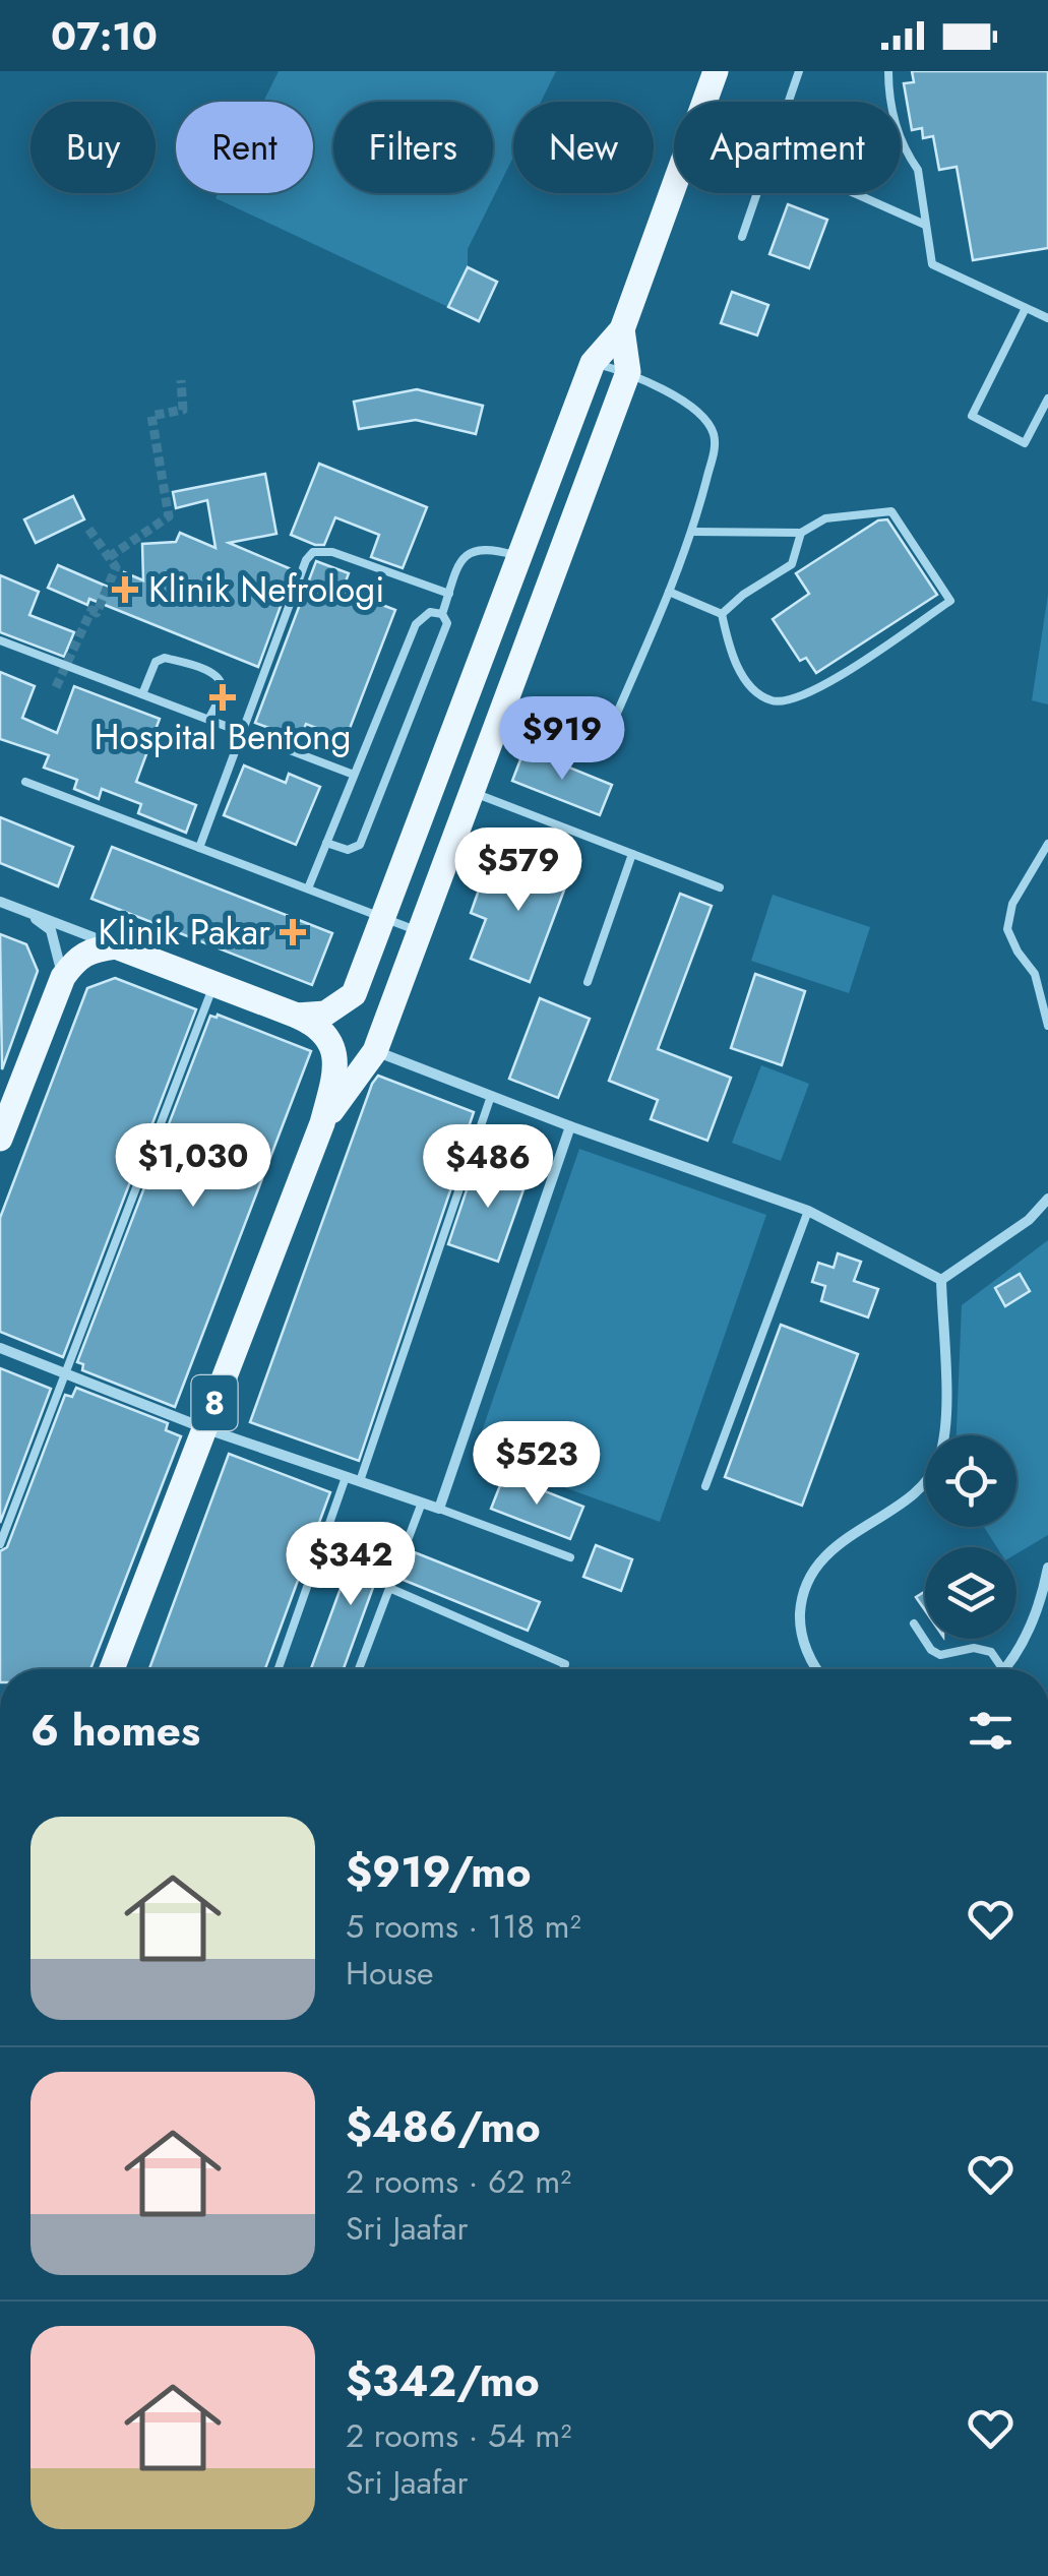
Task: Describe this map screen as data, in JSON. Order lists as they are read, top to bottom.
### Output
{
  "streets": {
    "main road": ["8"]
  },
  "places": {
    "health": ["Klinik Nefrologi", "Hospital Bentong", "Klinik Pakar"]
  },
  "page": {
    "status": "07:10",
    "chip": [
      "Buy",
      "Rent",
      "Filters",
      "New",
      "Apartment"
    ],
    "price": [
      "$919",
      "$579",
      "$1,030",
      "$486",
      "$523",
      "$342"
    ],
    "heading": "6 homes",
    "list": [
      {
        "name": "$919/mo",
        "note": "5 rooms · 118 m² · House"
      },
      {
        "name": "$486/mo",
        "note": "2 rooms · 62 m² · Sri Jaafar"
      },
      {
        "name": "$342/mo",
        "note": "2 rooms · 54 m² · Sri Jaafar"
      }
    ]
  }
}
